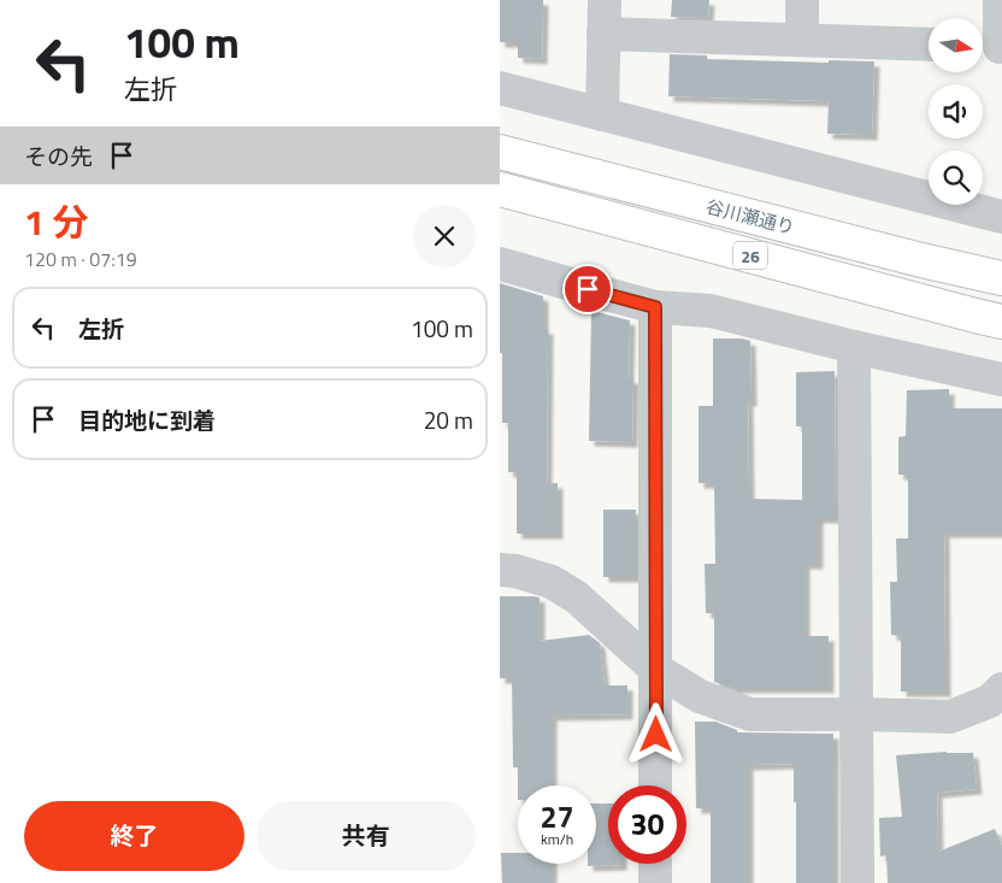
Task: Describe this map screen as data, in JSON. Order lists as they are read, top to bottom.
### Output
{
  "streets": {
    "main road": ["谷川瀬通り", "26"]
  },
  "north": "right",
  "page": {
    "turn": ["100 m", "左折"],
    "then": "その先",
    "heading": ["1 分", "120 m · 07:19"],
    "list": [
      {
        "name": "左折",
        "value": "100 m"
      },
      {
        "name": "目的地に到着",
        "value": "20 m"
      }
    ],
    "speed": "27 km/h",
    "limit": "30",
    "buttons": ["終了", "共有"]
  }
}
